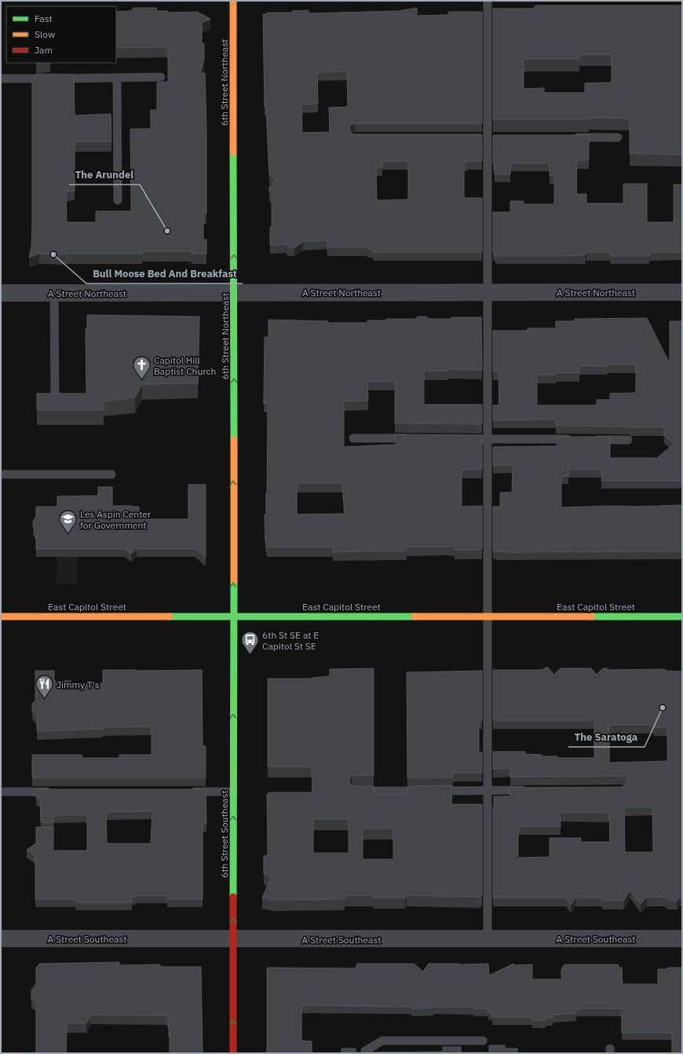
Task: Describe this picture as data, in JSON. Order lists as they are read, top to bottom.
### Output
{
  "streets": {
    "main road": ["6th Street Northeast", "East Capitol Street", "6th Street Southeast"],
    "street": ["A Street Northeast", "A Street Southeast"]
  },
  "crossings": [
    ["6th Street Northeast", "A Street Northeast"],
    ["6th Street Northeast", "East Capitol Street"],
    ["6th Street Northeast", "6th Street Southeast"],
    ["East Capitol Street", "6th Street Southeast"],
    ["6th Street Southeast", "A Street Southeast"]
  ],
  "one_way": ["6th Street Northeast", "6th Street Southeast"],
  "places": {
    "other": ["The Arundel", "Bull Moose Bed And Breakfast", "The Saratoga"],
    "church": ["Capitol Hill Baptist Church"],
    "school or university": ["Les Aspin Center for Government"],
    "bus stop": ["6th St SE at E Capitol St SE"],
    "restaurant": ["Jimmy T's"]
  },
  "legend": ["Fast", "Slow", "Jam"]
}
